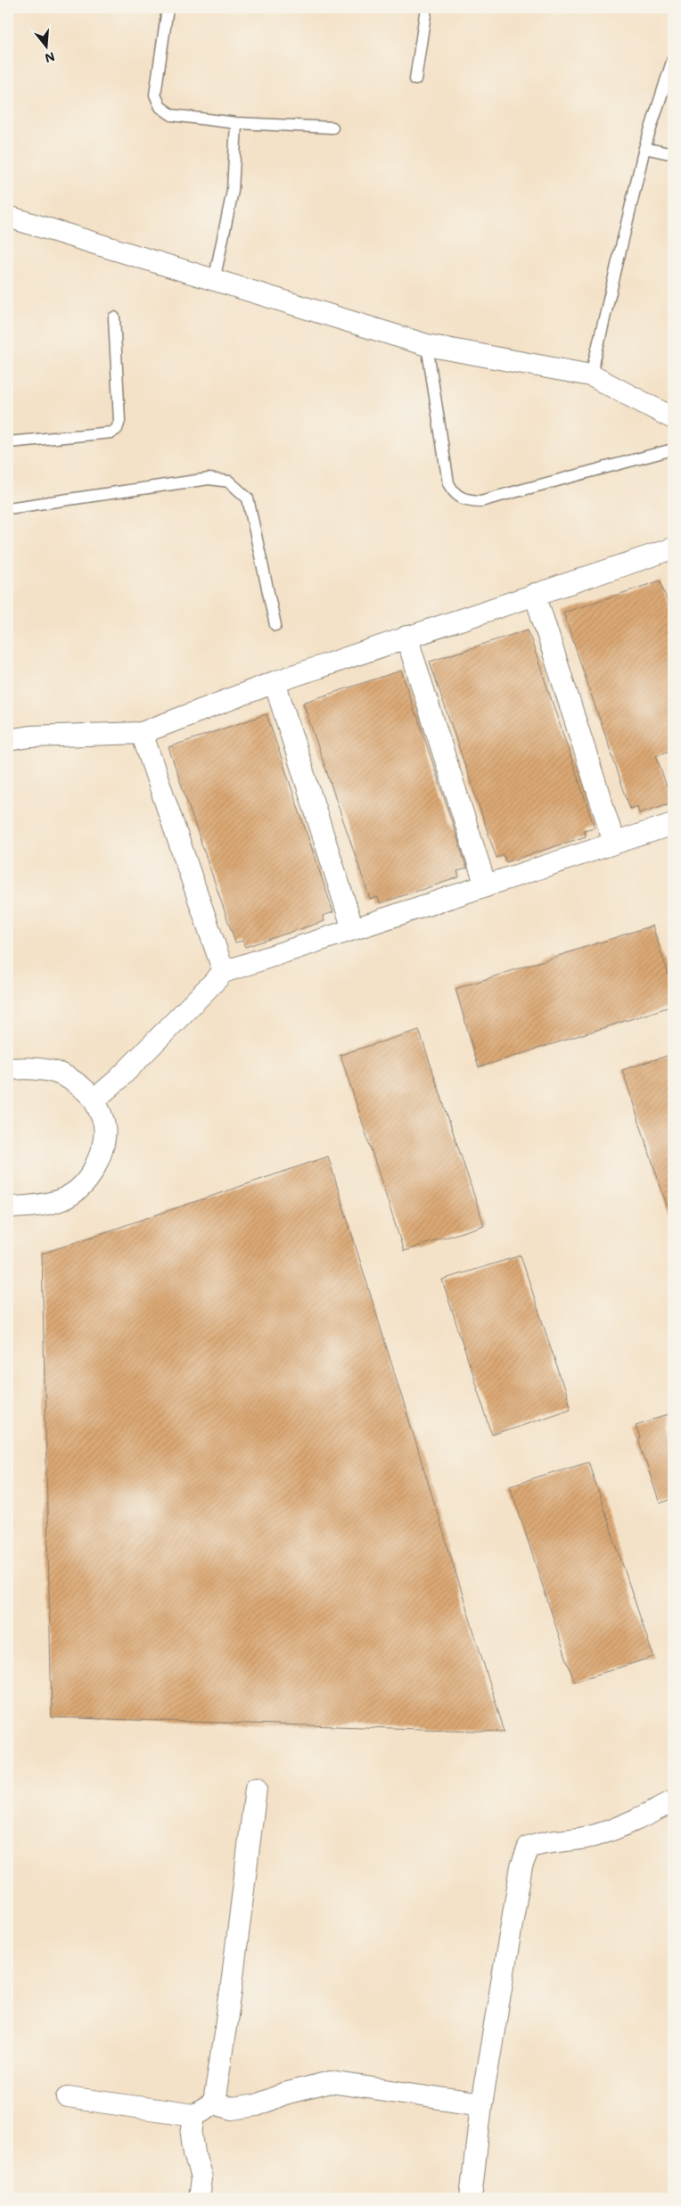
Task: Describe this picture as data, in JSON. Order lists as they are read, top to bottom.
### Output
{
  "north": "bottom"
}
